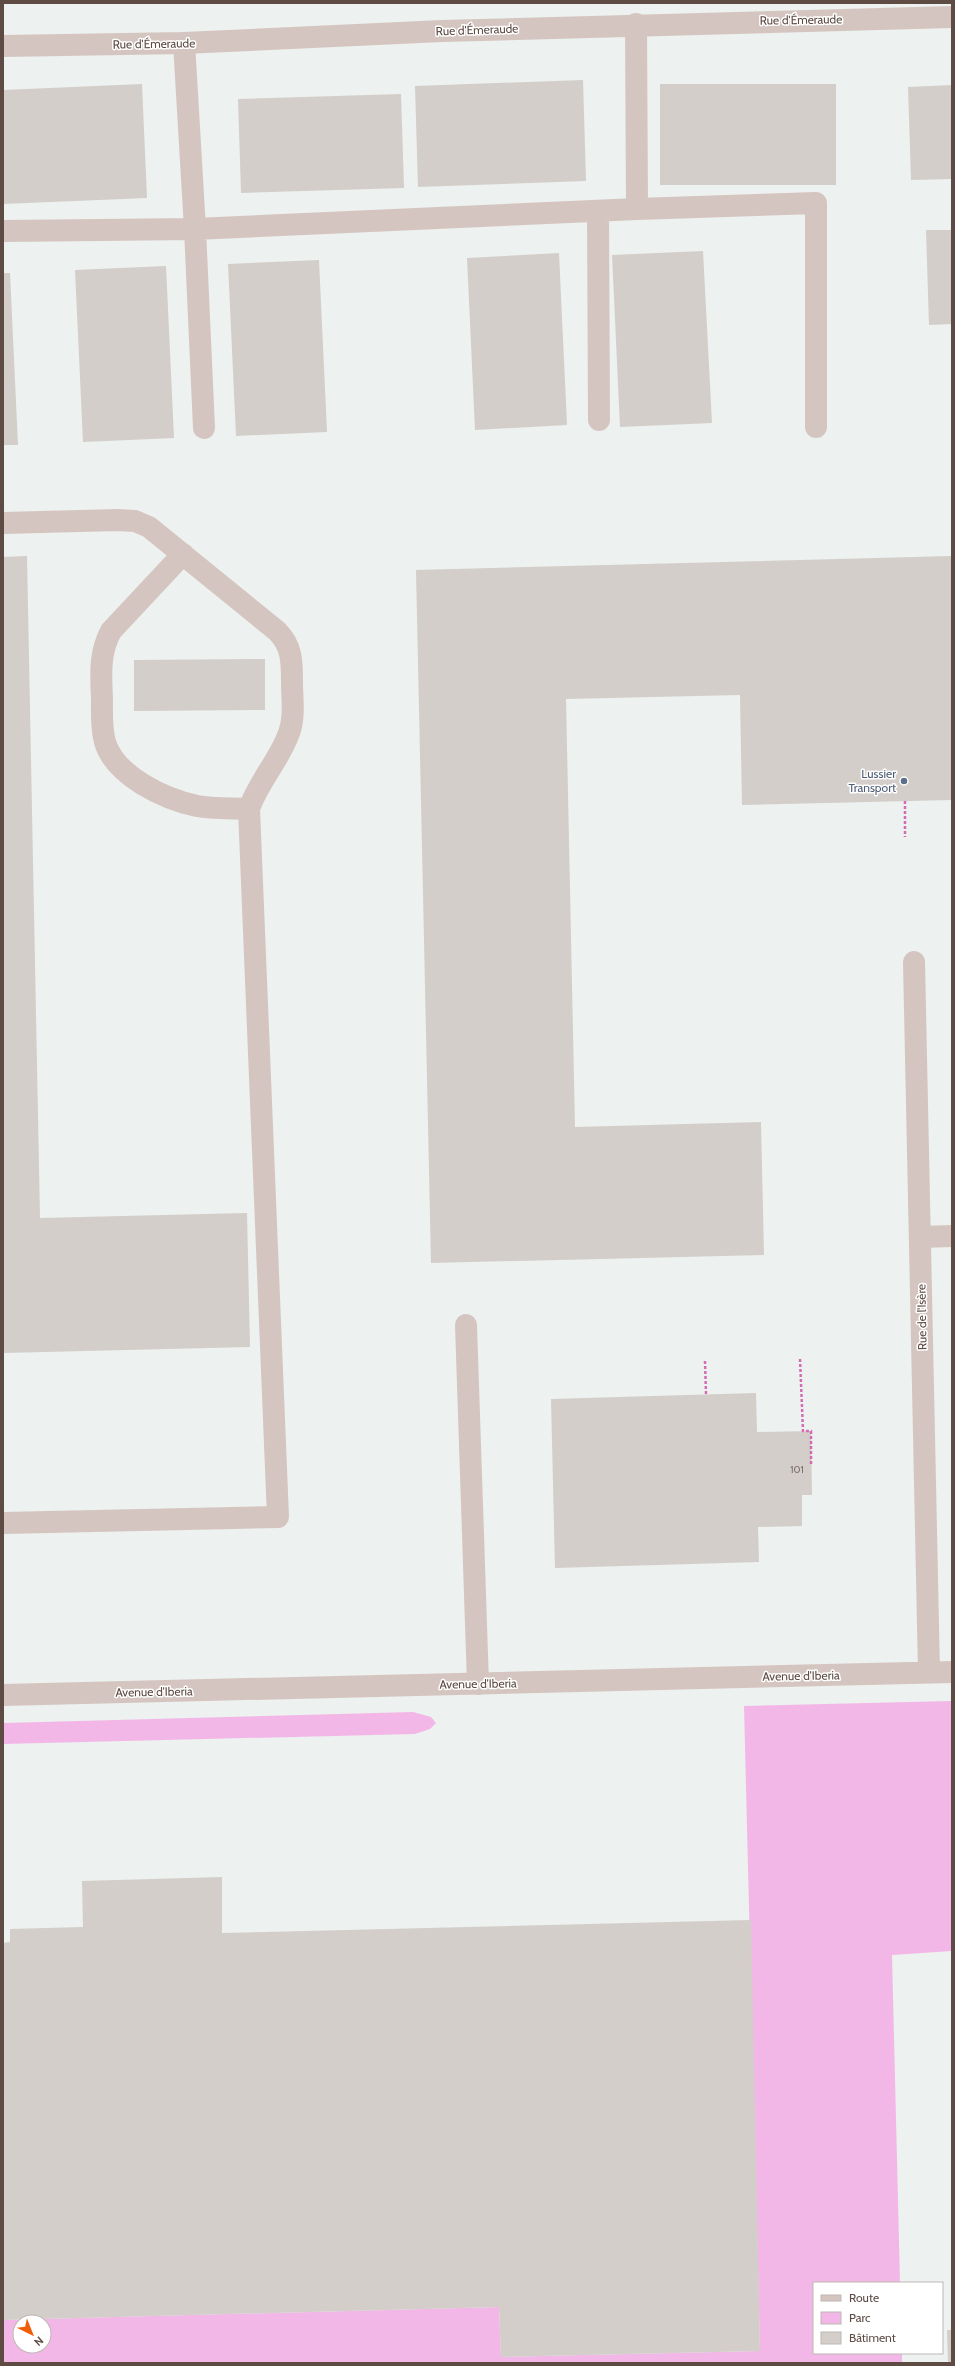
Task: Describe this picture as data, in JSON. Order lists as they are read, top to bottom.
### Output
{
  "streets": {
    "street": ["Rue d'Émeraude", "Rue de l'Isère", "Avenue d'Iberia"]
  },
  "crossings": [
    ["Rue de l'Isère", "Avenue d'Iberia"]
  ],
  "places": ["Lussier Transport"],
  "house_numbers": ["101"],
  "legend": ["Route", "Parc", "Bâtiment"],
  "north": "bottom right"
}
